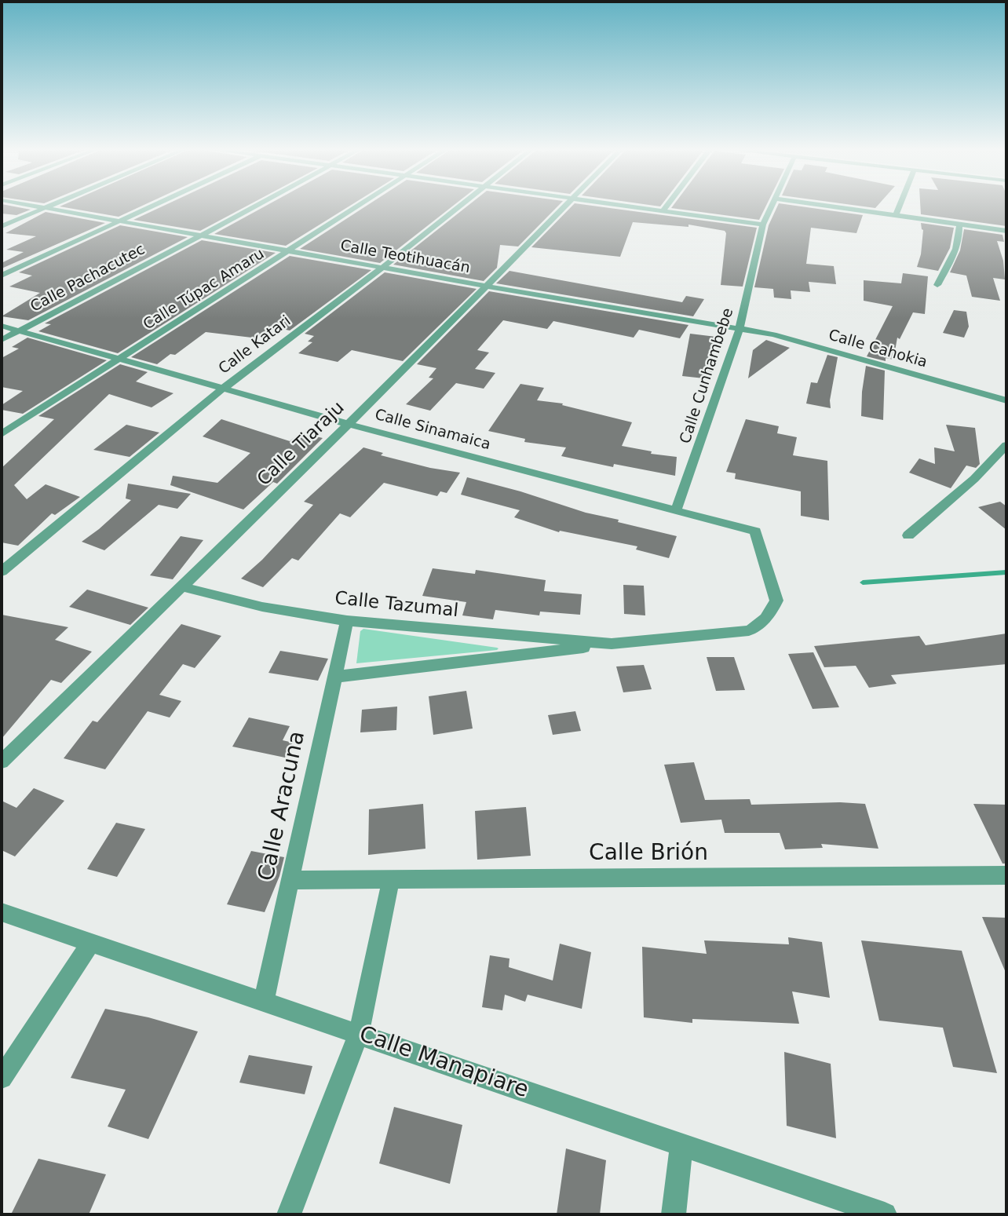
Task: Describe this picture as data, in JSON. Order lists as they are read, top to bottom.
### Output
{
  "streets": {
    "street": [
      "Calle Teotihuacán",
      "Calle Pachacutec",
      "Calle Túpac Amaru",
      "Calle Katari",
      "Calle Cahokia",
      "Calle Cunhambebe",
      "Calle Sinamaica",
      "Calle Tiaraju",
      "Calle Tazumal",
      "Calle Aracuna",
      "Calle Brión",
      "Calle Manapiare"
    ]
  },
  "crossings": [
    ["Calle Teotihuacán", "Calle Pachacutec"],
    ["Calle Teotihuacán", "Calle Túpac Amaru"],
    ["Calle Teotihuacán", "Calle Katari"],
    ["Calle Teotihuacán", "Calle Cahokia"],
    ["Calle Teotihuacán", "Calle Cunhambebe"],
    ["Calle Teotihuacán", "Calle Tiaraju"],
    ["Calle Pachacutec", "Calle Sinamaica"],
    ["Calle Túpac Amaru", "Calle Sinamaica"],
    ["Calle Katari", "Calle Sinamaica"],
    ["Calle Cahokia", "Calle Cunhambebe"],
    ["Calle Cunhambebe", "Calle Sinamaica"],
    ["Calle Sinamaica", "Calle Tiaraju"],
    ["Calle Sinamaica", "Calle Tazumal"],
    ["Calle Tiaraju", "Calle Tazumal"],
    ["Calle Tazumal", "Calle Aracuna"],
    ["Calle Aracuna", "Calle Brión"],
    ["Calle Aracuna", "Calle Manapiare"]
  ]
}
